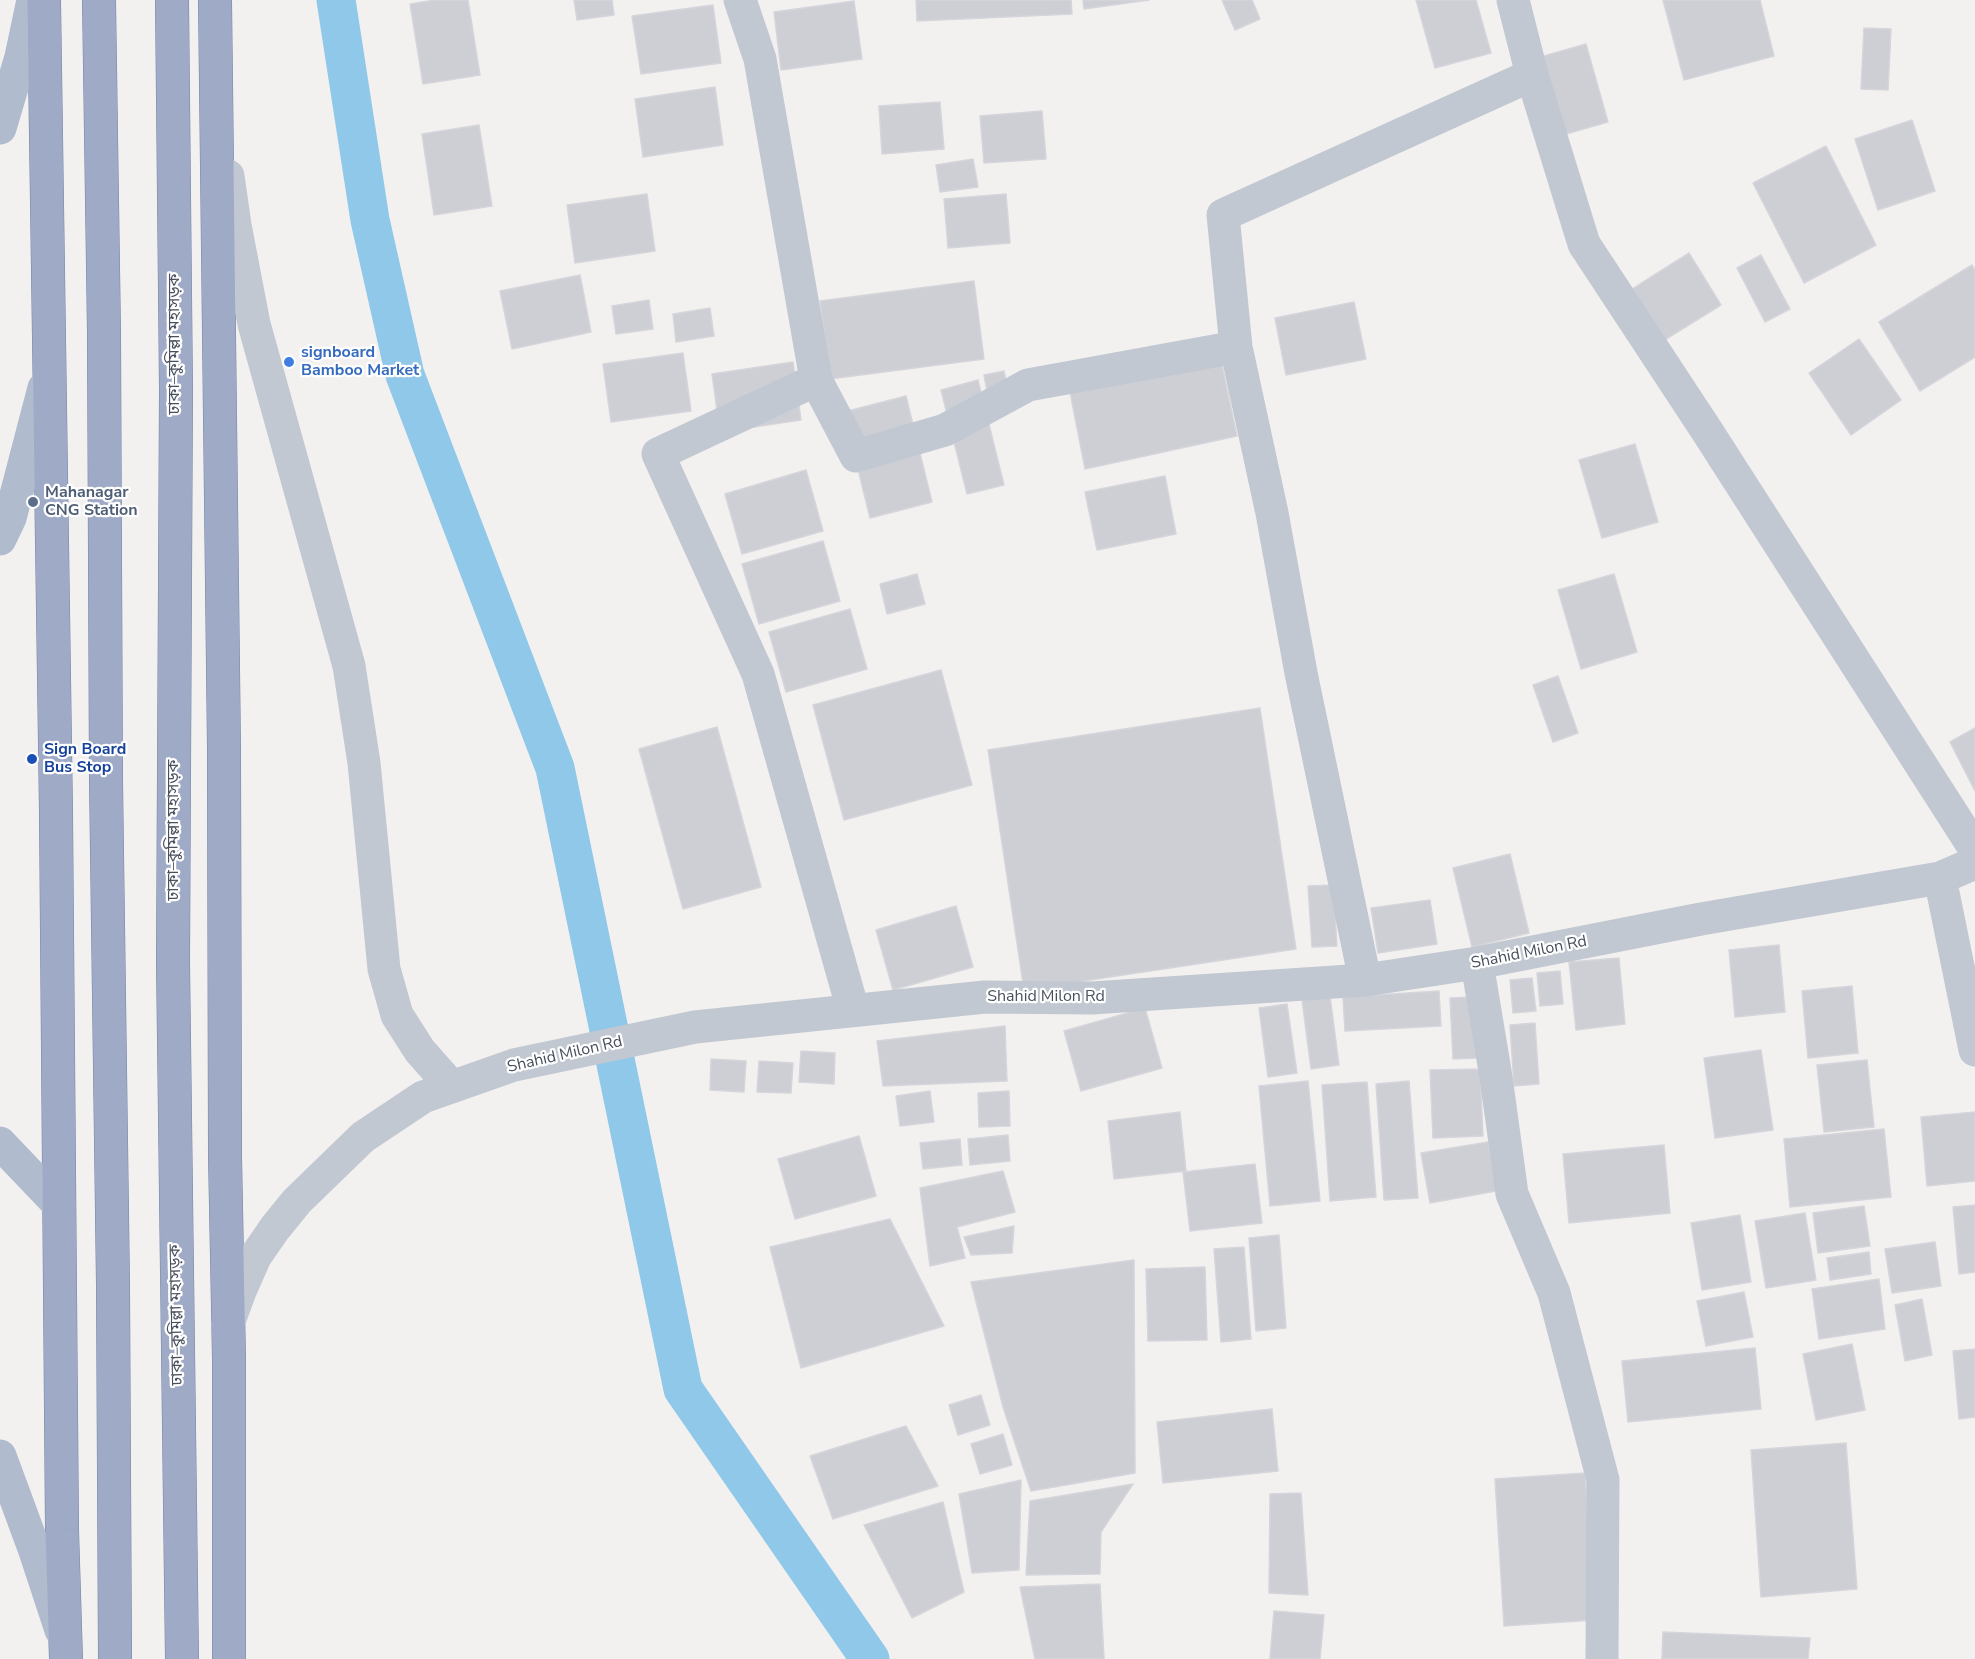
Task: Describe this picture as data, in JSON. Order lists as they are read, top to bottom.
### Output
{
  "streets": {
    "highway": ["ঢাকা–কুমিল্লা মহাসড়ক"],
    "street": ["Shahid Milon Rd"]
  },
  "places": ["signboard Bamboo Market", "Mahanagar CNG Station", "Sign Board Bus Stop"]
}
